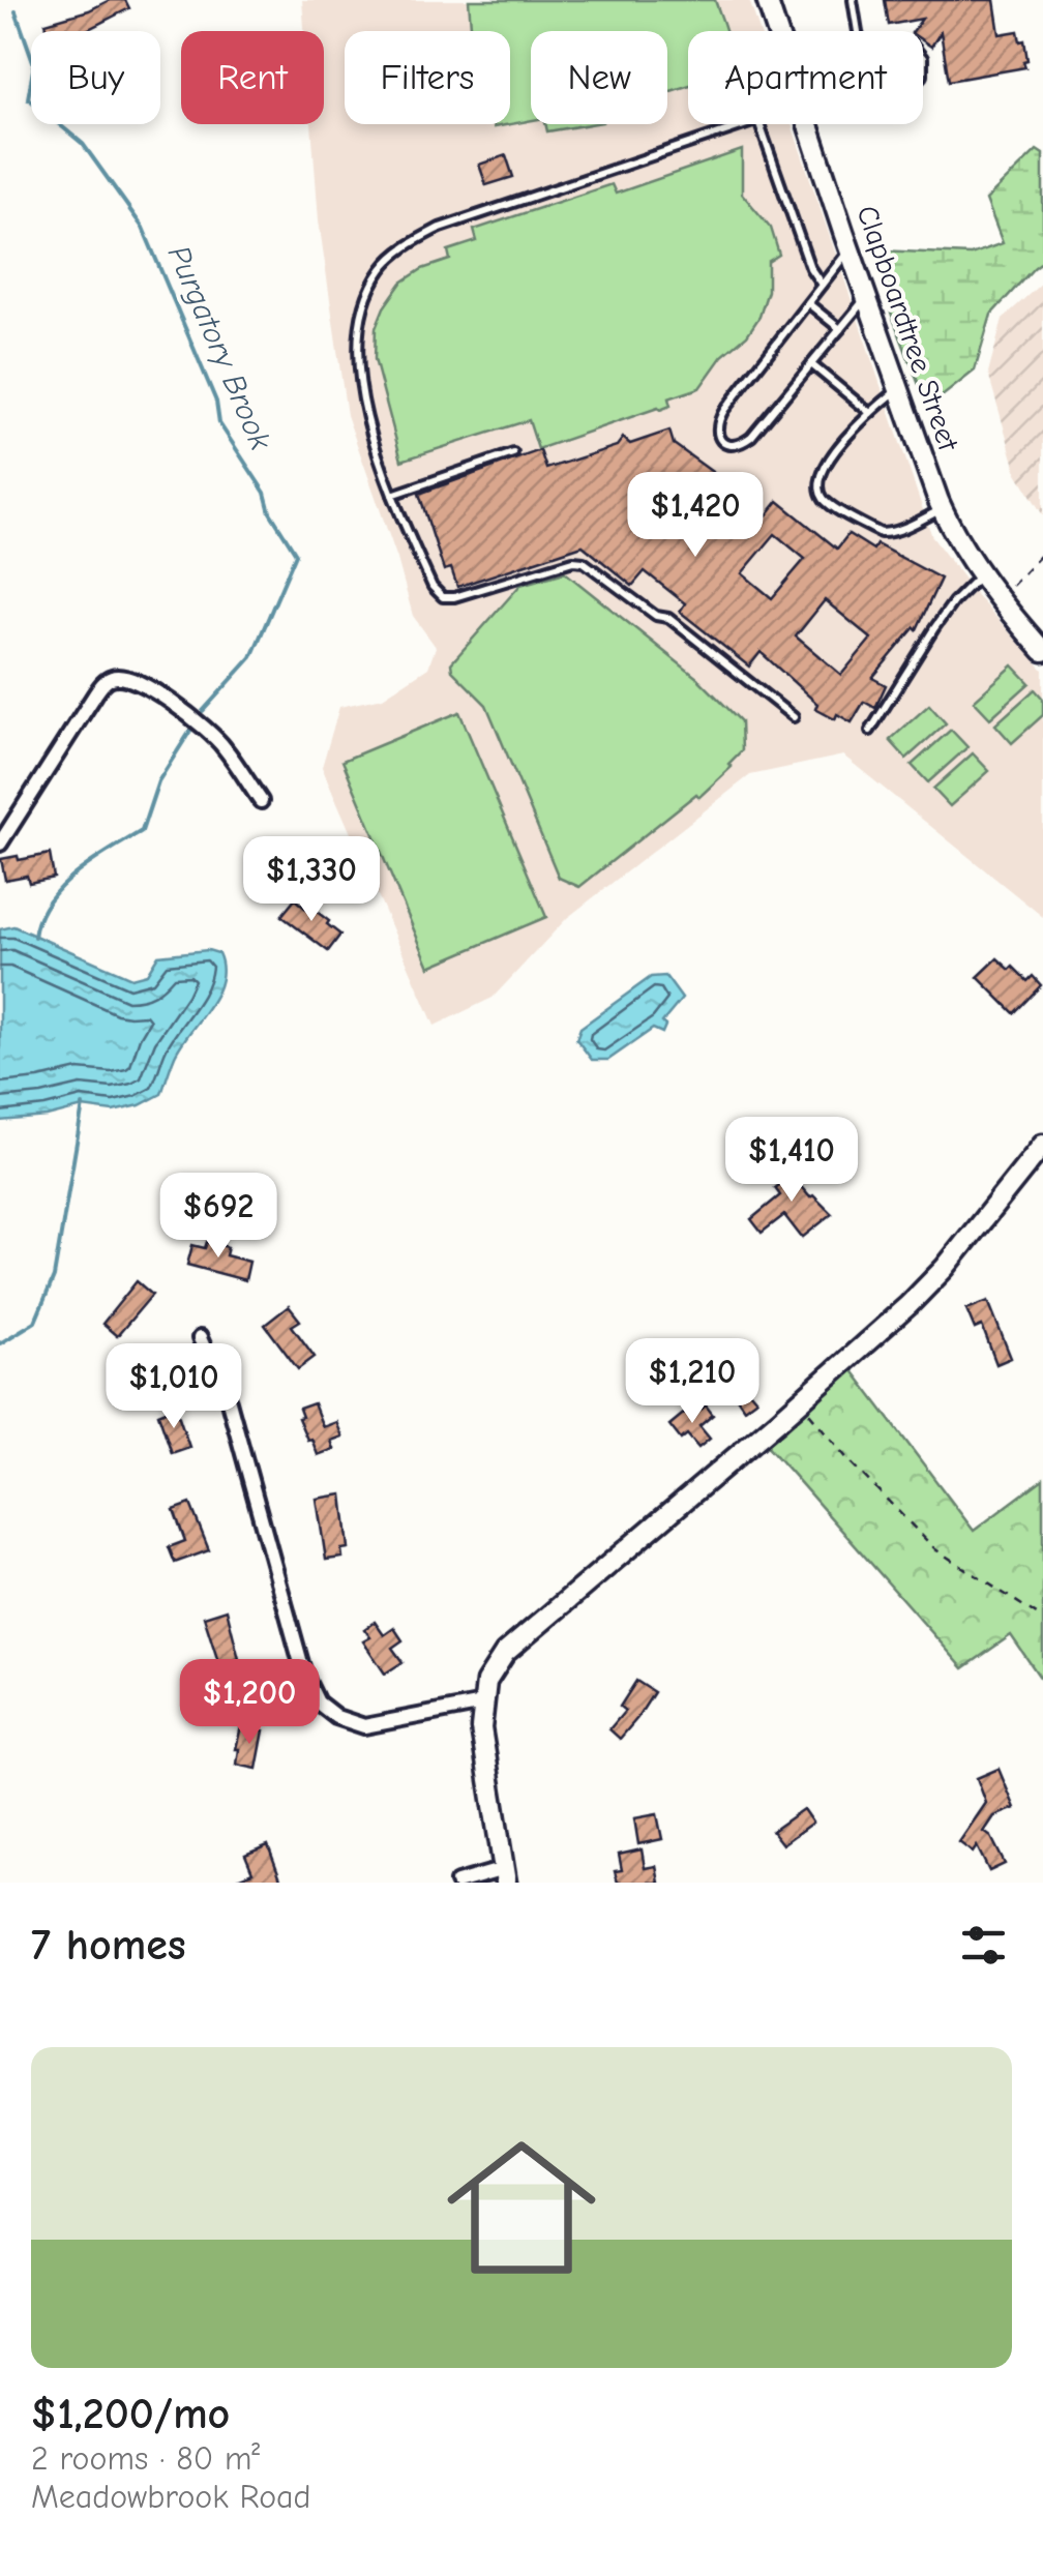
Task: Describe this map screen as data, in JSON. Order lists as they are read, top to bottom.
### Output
{
  "streets": {
    "main road": ["Clapboardtree Street"]
  },
  "water": ["Purgatory Brook"],
  "page": {
    "chip": [
      "Buy",
      "Rent",
      "Filters",
      "New",
      "Apartment"
    ],
    "price": [
      "$1,420",
      "$1,330",
      "$1,410",
      "$692",
      "$1,210",
      "$1,010",
      "$1,200"
    ],
    "heading": "7 homes",
    "list": [
      {
        "name": "$1,200/mo",
        "note": "2 rooms · 80 m² · Meadowbrook Road"
      }
    ]
  }
}
